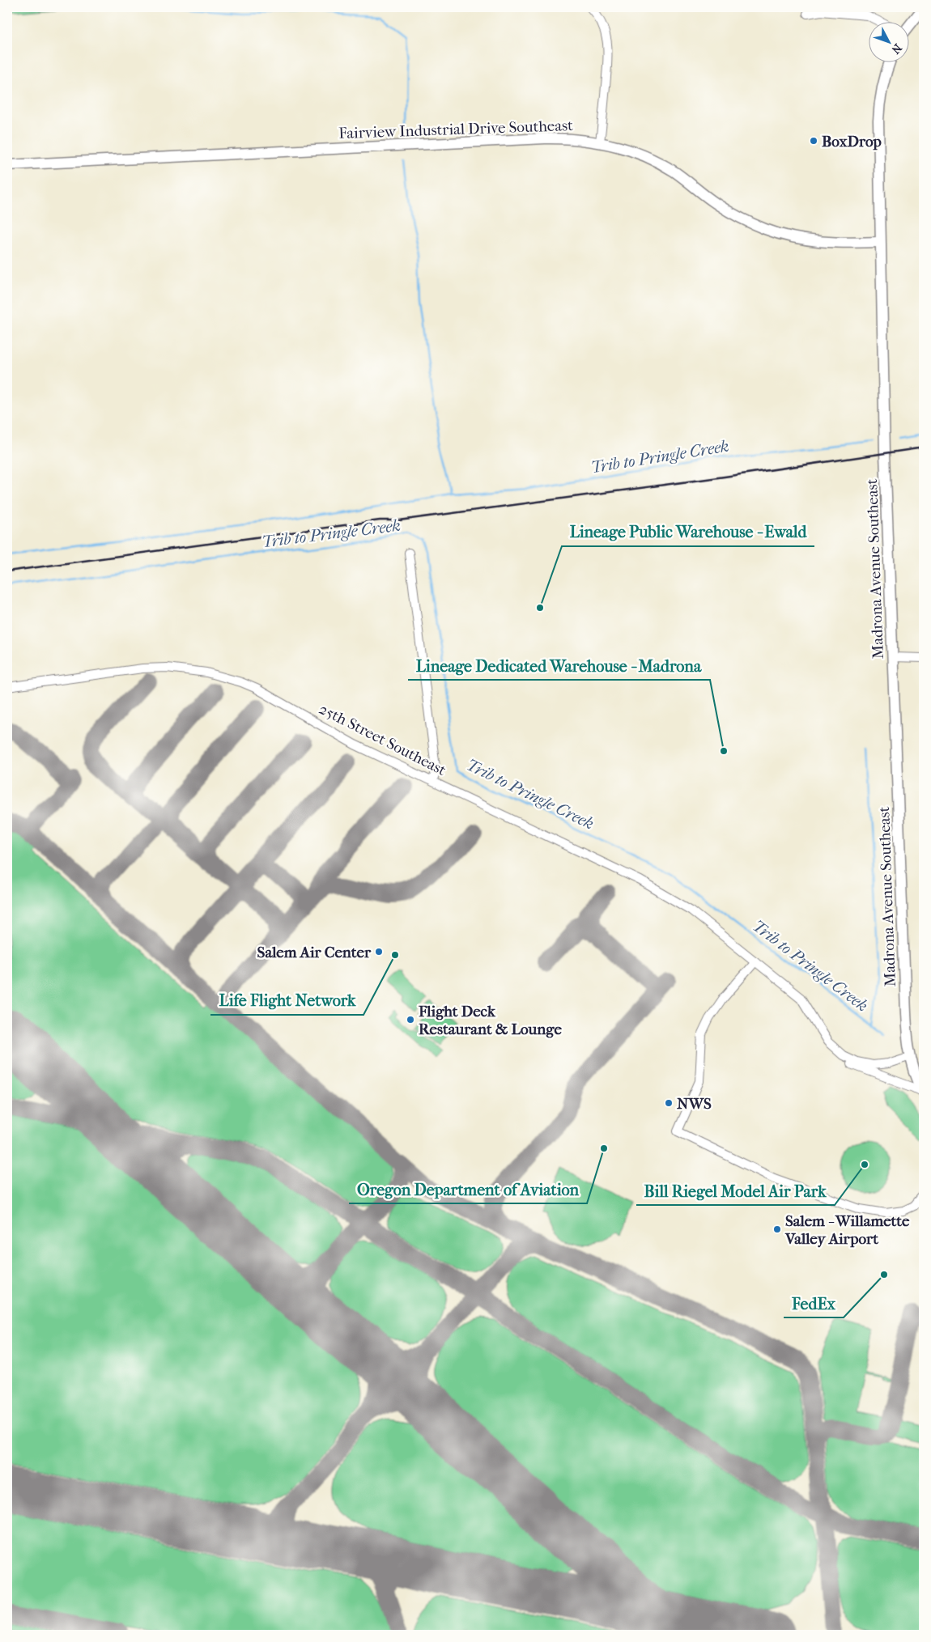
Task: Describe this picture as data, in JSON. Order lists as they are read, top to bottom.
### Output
{
  "streets": {
    "main road": ["Fairview Industrial Drive Southeast", "Madrona Avenue Southeast"],
    "street": ["25th Street Southeast"]
  },
  "crossings": [
    ["Fairview Industrial Drive Southeast", "Madrona Avenue Southeast"],
    ["Madrona Avenue Southeast", "25th Street Southeast"]
  ],
  "water": ["Trib to Pringle Creek"],
  "places": [
    "BoxDrop",
    "Lineage Public Warehouse - Ewald",
    "Lineage Dedicated Warehouse - Madrona",
    "Salem Air Center",
    "Life Flight Network",
    "Flight Deck Restaurant & Lounge",
    "NWS",
    "Oregon Department of Aviation",
    "Bill Riegel Model Air Park",
    "Salem - Willamette Valley Airport",
    "FedEx"
  ],
  "north": "bottom right"
}
